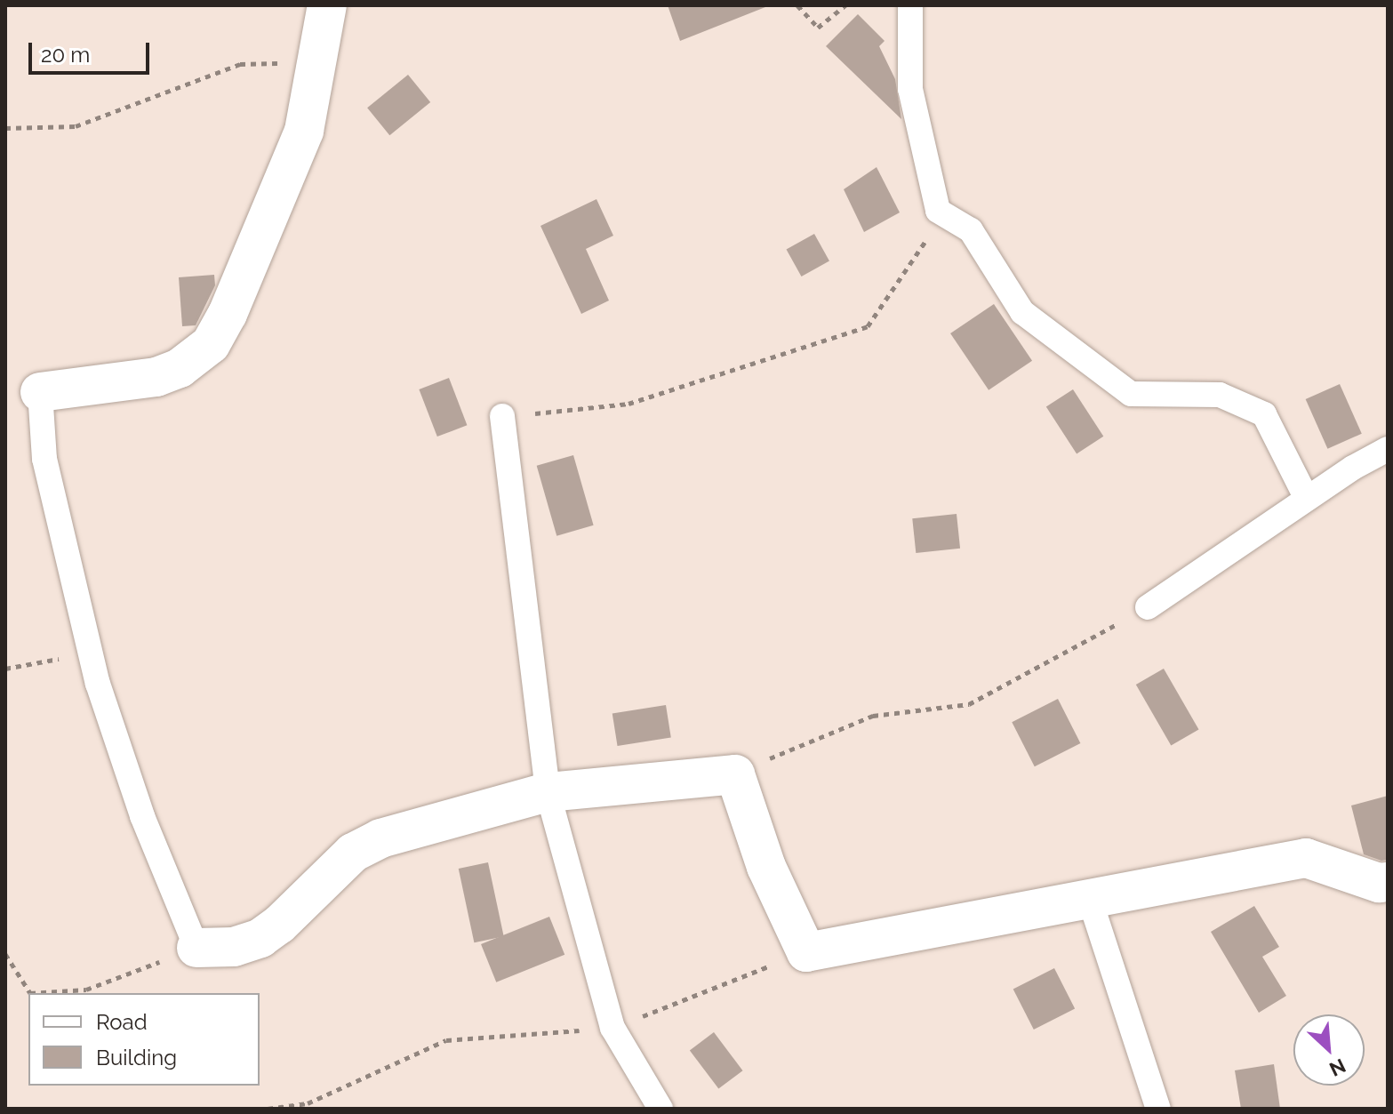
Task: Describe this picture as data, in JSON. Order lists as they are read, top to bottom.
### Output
{
  "legend": ["Road", "Building"],
  "scale_bar": "20 m",
  "north": "bottom right"
}
